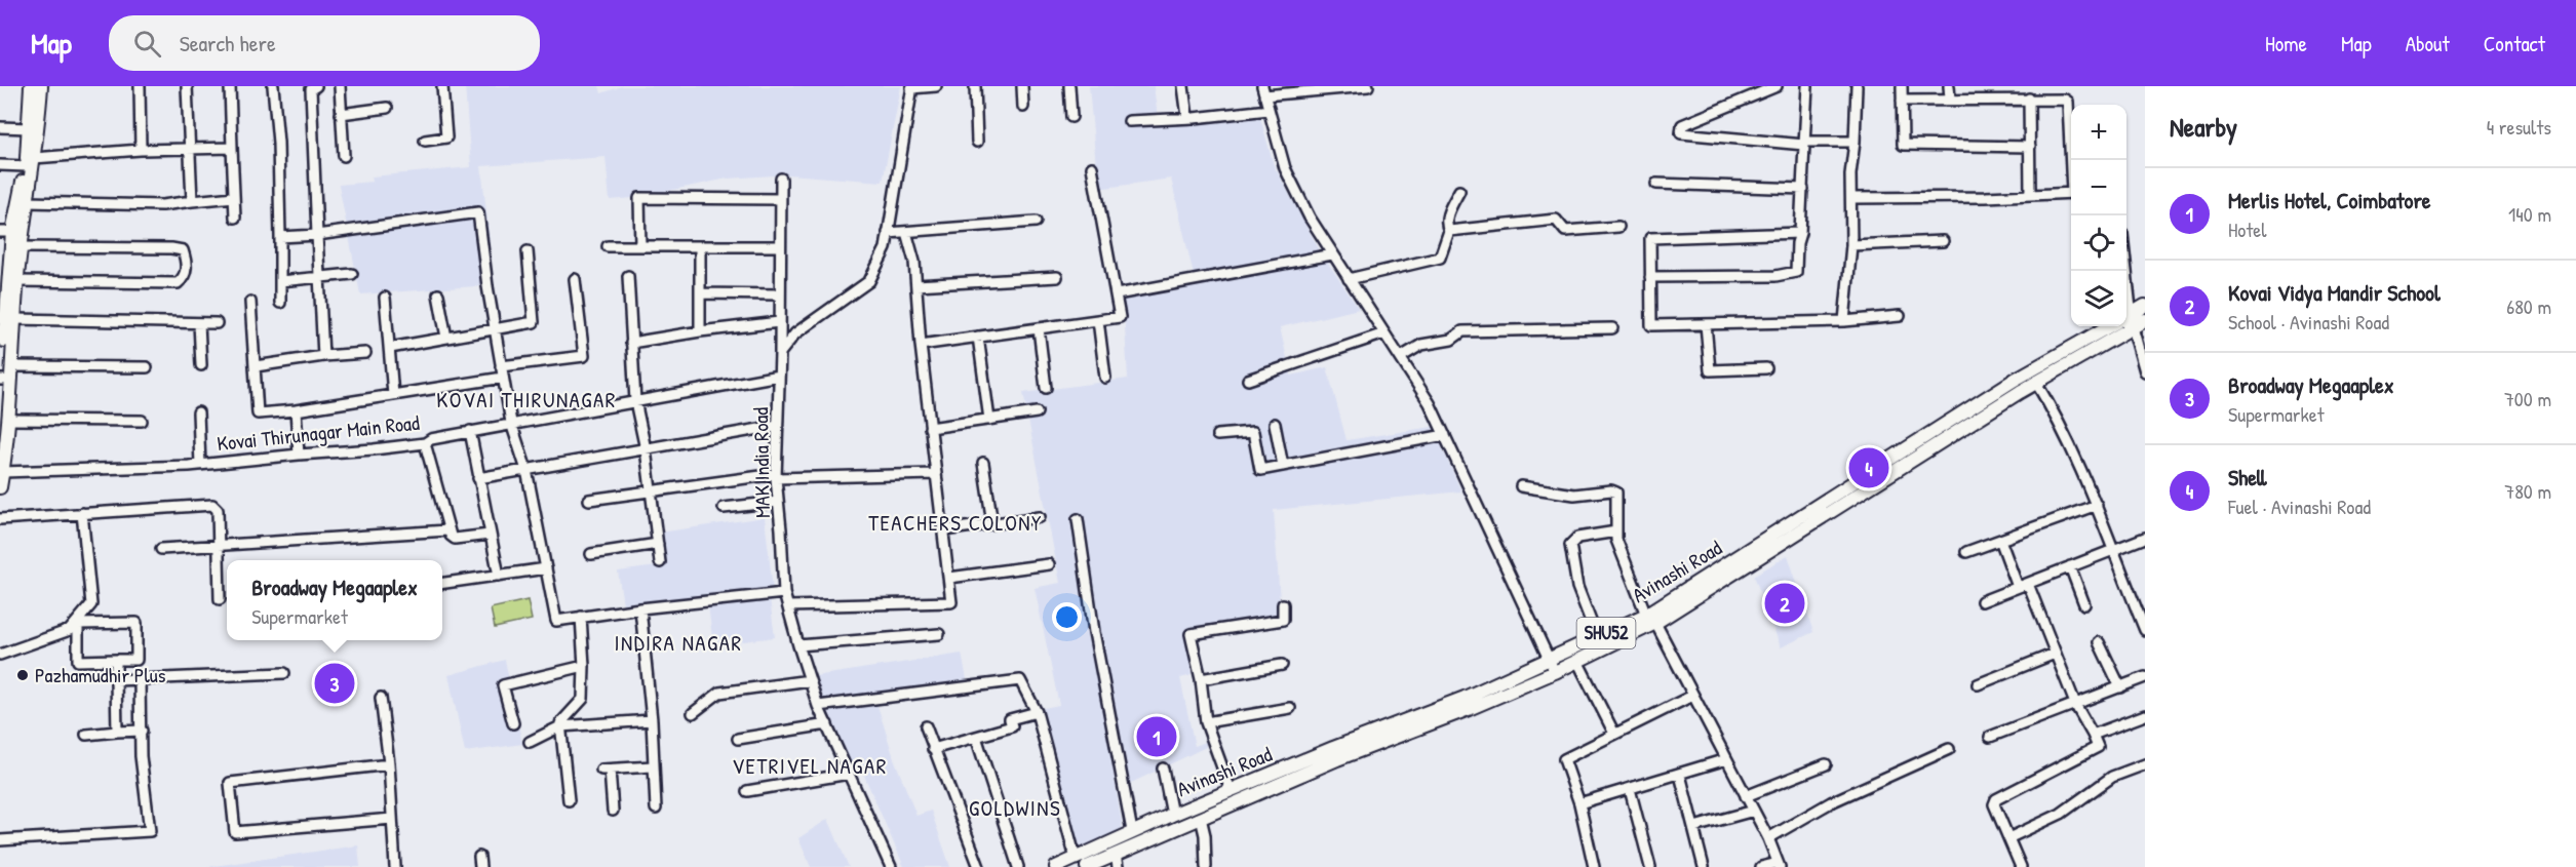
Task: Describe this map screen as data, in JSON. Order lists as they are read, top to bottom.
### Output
{
  "streets": {
    "main road": ["Avinashi Road", "SHU52"],
    "street": ["Kovai Thirunagar Main Road", "MAK India Road"]
  },
  "crossings": [
    ["Kovai Thirunagar Main Road", "MAK India Road"]
  ],
  "districts": [
    "KOVAI THIRUNAGAR",
    "TEACHERS COLONY",
    "INDIRA NAGAR",
    "VETRIVEL NAGAR",
    "GOLDWINS"
  ],
  "places": ["Pazhamudhir Plus"],
  "page": {
    "header": "Map",
    "search": "Search here",
    "nav": [
      "Home",
      "Map",
      "About",
      "Contact"
    ],
    "heading": ["Nearby", "4 results"],
    "map_buttons": ["+", "−"],
    "list": [
      {
        "mark": "1",
        "name": "Merlis Hotel, Coimbatore",
        "note": "Hotel",
        "value": "140 m"
      },
      {
        "mark": "2",
        "name": "Kovai Vidya Mandir School",
        "note": "School · Avinashi Road",
        "value": "680 m"
      },
      {
        "mark": "3",
        "name": "Broadway Megaaplex",
        "note": "Supermarket",
        "value": "700 m"
      },
      {
        "mark": "4",
        "name": "Shell",
        "note": "Fuel · Avinashi Road",
        "value": "780 m"
      }
    ],
    "pins": [
      "4",
      "2",
      "3",
      "1"
    ],
    "popup": ["Broadway Megaaplex", "Supermarket"]
  }
}
